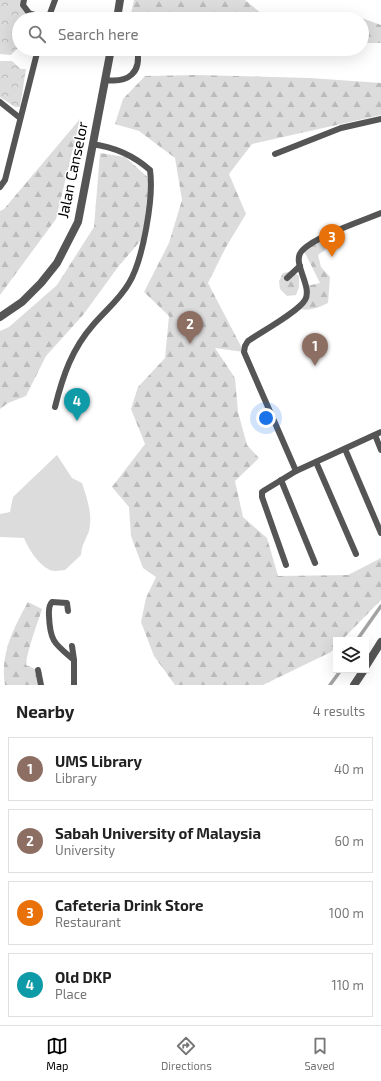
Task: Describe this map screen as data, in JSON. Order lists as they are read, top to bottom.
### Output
{
  "streets": {
    "street": ["Jalan Canselor"]
  },
  "page": {
    "search": "Search here",
    "pins": [
      "3",
      "2",
      "1",
      "4"
    ],
    "heading": ["Nearby", "4 results"],
    "list": [
      {
        "mark": "1",
        "name": "UMS Library",
        "note": "Library",
        "value": "40 m"
      },
      {
        "mark": "2",
        "name": "Sabah University of Malaysia",
        "note": "University",
        "value": "60 m"
      },
      {
        "mark": "3",
        "name": "Cafeteria Drink Store",
        "note": "Restaurant",
        "value": "100 m"
      },
      {
        "mark": "4",
        "name": "Old DKP",
        "note": "Place",
        "value": "110 m"
      }
    ],
    "nav": ["Map", "Directions", "Saved"]
  }
}
